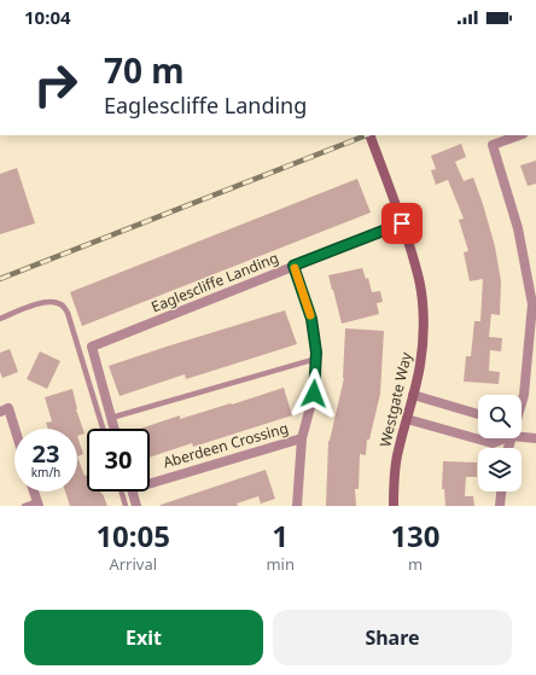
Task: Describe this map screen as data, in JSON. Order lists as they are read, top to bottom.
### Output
{
  "streets": {
    "street": ["Eaglescliffe Landing", "Westgate Way", "Aberdeen Crossing"]
  },
  "crossings": [
    ["Eaglescliffe Landing", "Westgate Way"]
  ],
  "page": {
    "status": "10:04",
    "turn": ["70 m", "Eaglescliffe Landing"],
    "speed": "23 km/h",
    "limit": "30",
    "eta": [
      "10:05",
      "Arrival",
      "1",
      "min",
      "130",
      "m"
    ],
    "buttons": ["Exit", "Share"]
  }
}
